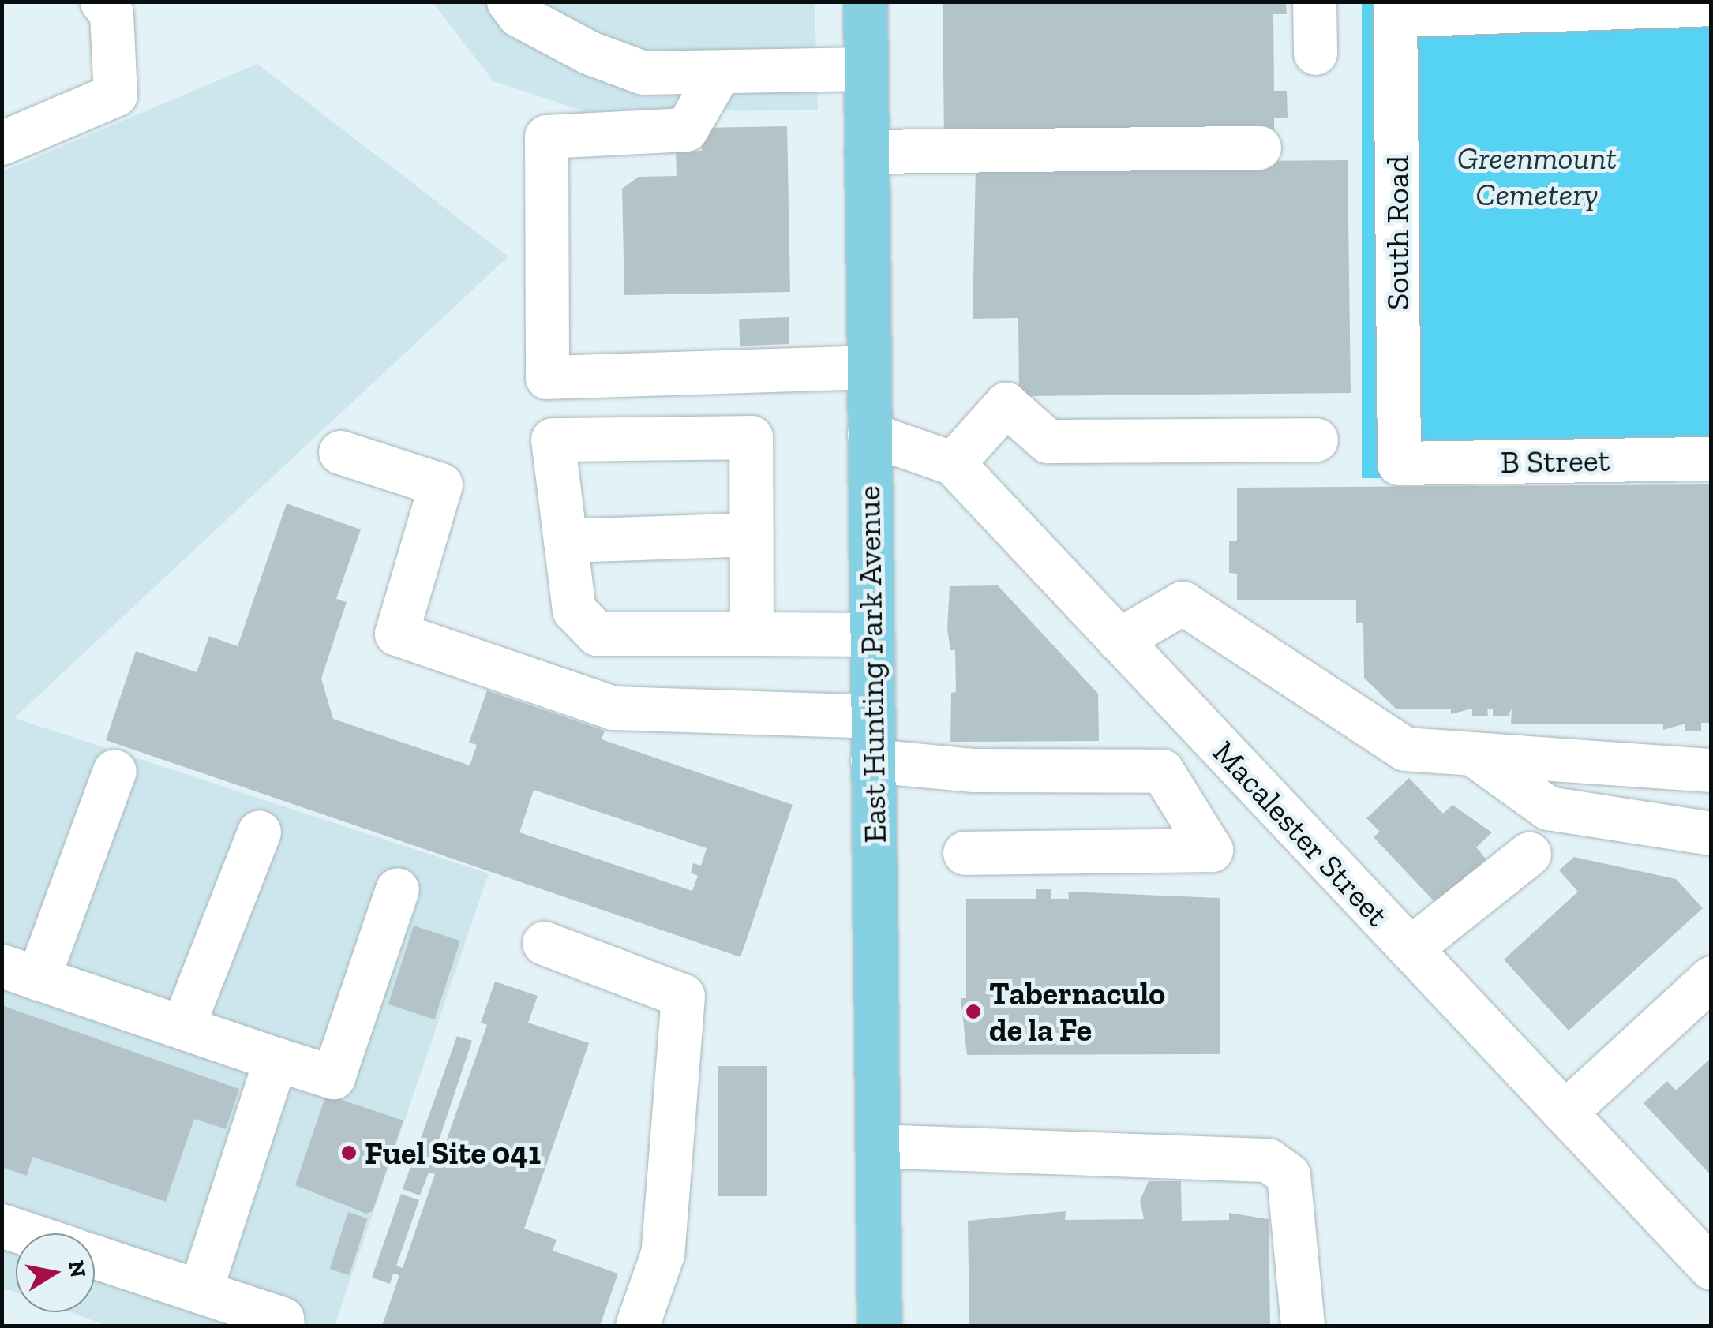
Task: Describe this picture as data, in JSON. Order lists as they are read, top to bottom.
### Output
{
  "streets": {
    "main road": ["East Hunting Park Avenue"],
    "street": ["South Road", "B Street", "Macalester Street"]
  },
  "crossings": [
    ["South Road", "B Street"],
    ["East Hunting Park Avenue", "Macalester Street"]
  ],
  "parks": ["Greenmount Cemetery"],
  "places": ["Tabernaculo de la Fe", "Fuel Site 041"],
  "north": "right"
}
